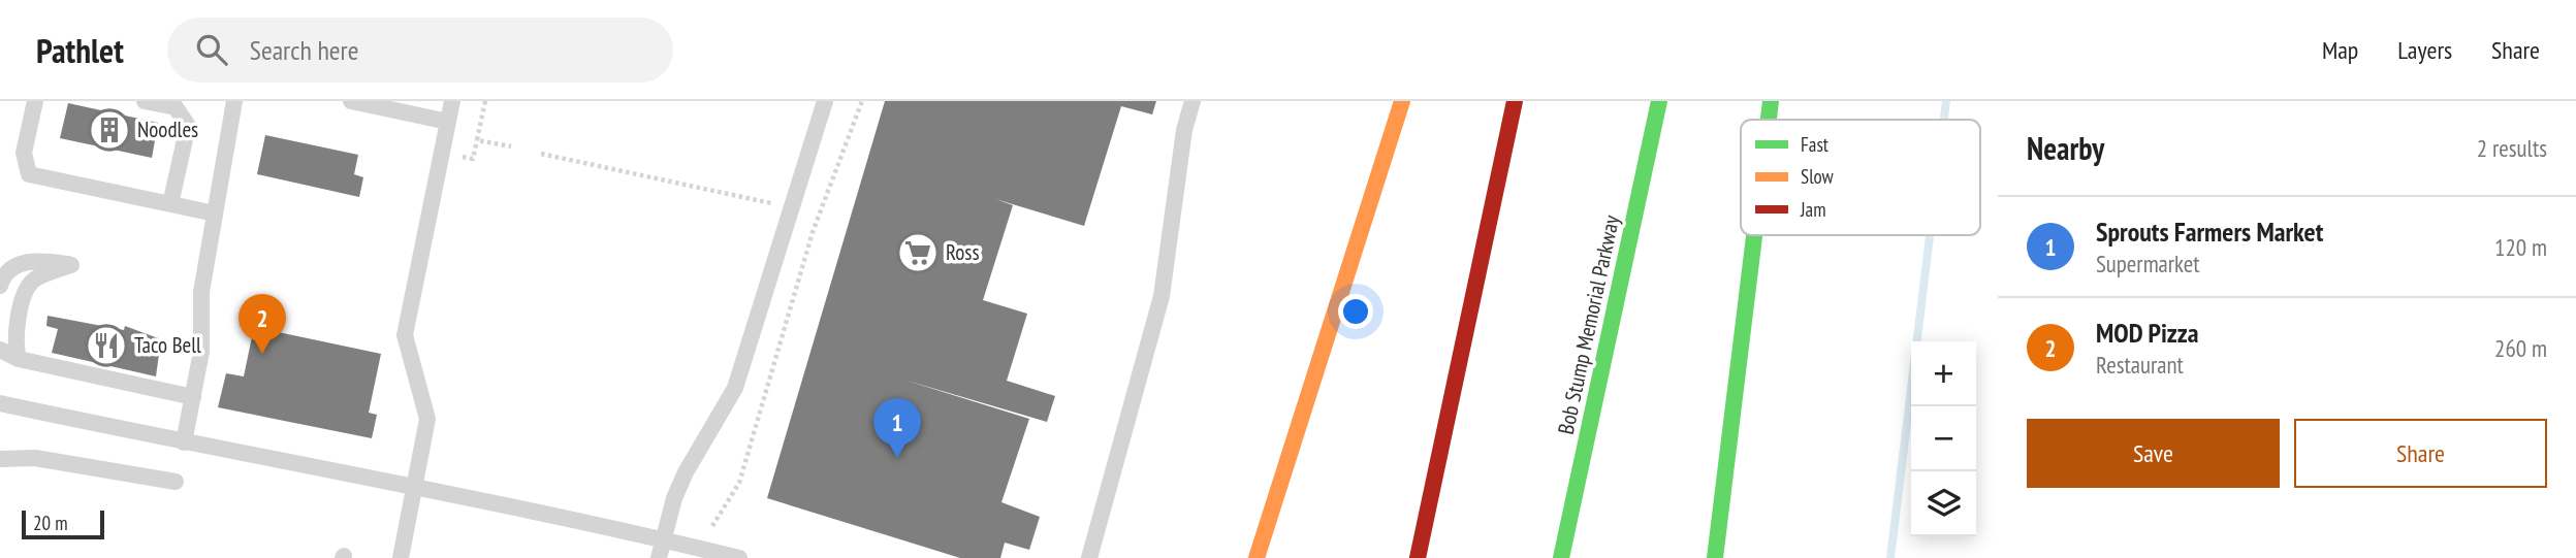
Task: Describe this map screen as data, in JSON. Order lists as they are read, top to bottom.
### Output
{
  "streets": {
    "highway": ["Bob Stump Memorial Parkway"]
  },
  "places": {
    "building": ["Noodles"],
    "supermarket": ["Ross"],
    "restaurant": ["Taco Bell"]
  },
  "legend": ["Fast", "Slow", "Jam"],
  "scale_bar": "20 m",
  "page": {
    "header": "Pathlet",
    "search": "Search here",
    "nav": ["Map", "Layers", "Share"],
    "heading": ["Nearby", "2 results"],
    "list": [
      {
        "mark": "1",
        "name": "Sprouts Farmers Market",
        "note": "Supermarket",
        "value": "120 m"
      },
      {
        "mark": "2",
        "name": "MOD Pizza",
        "note": "Restaurant",
        "value": "260 m"
      }
    ],
    "pins": ["2", "1"],
    "map_buttons": ["+", "−"],
    "buttons": ["Save", "Share"],
    "scale": "20 m"
  }
}
